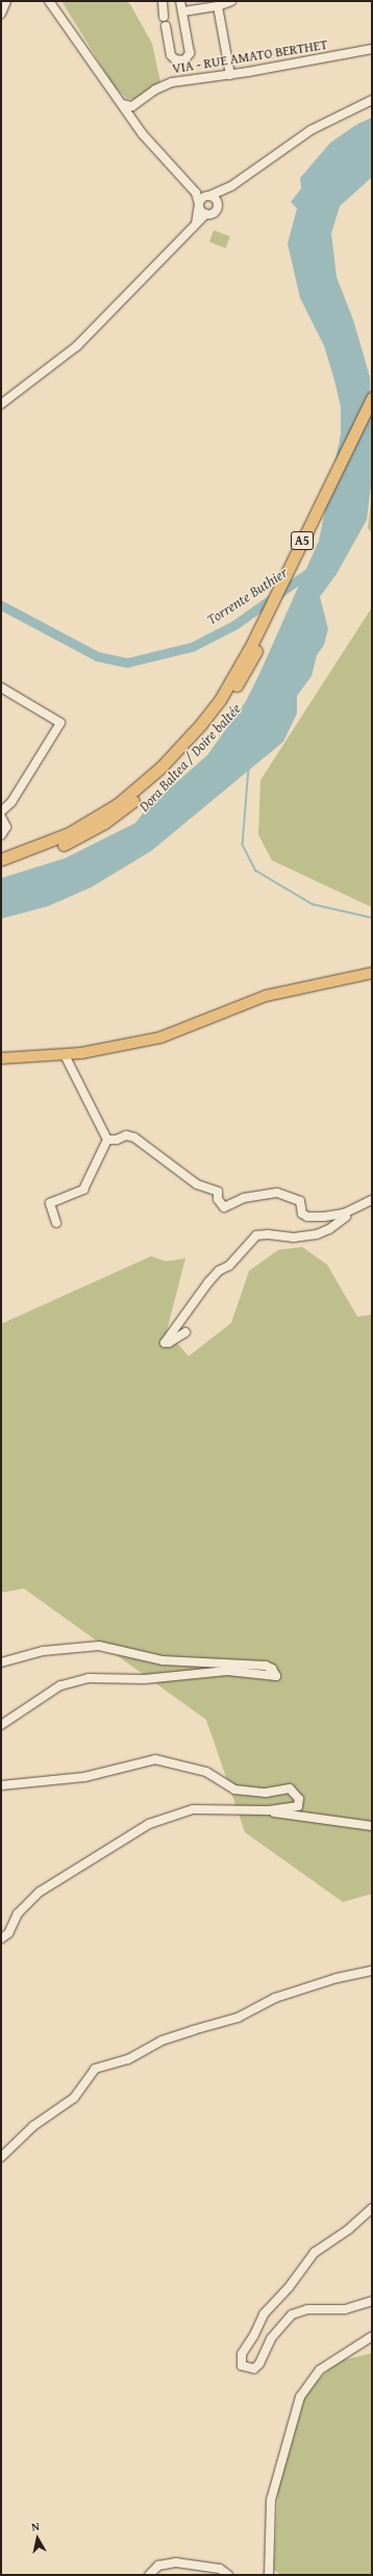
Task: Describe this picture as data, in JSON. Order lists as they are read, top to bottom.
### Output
{
  "streets": {
    "highway": ["A5"],
    "street": ["VIA - RUE AMATO BERTHET"]
  },
  "water": ["Torrente Buthier", "Dora Baltea / Doire baltée"],
  "north": "top"
}
